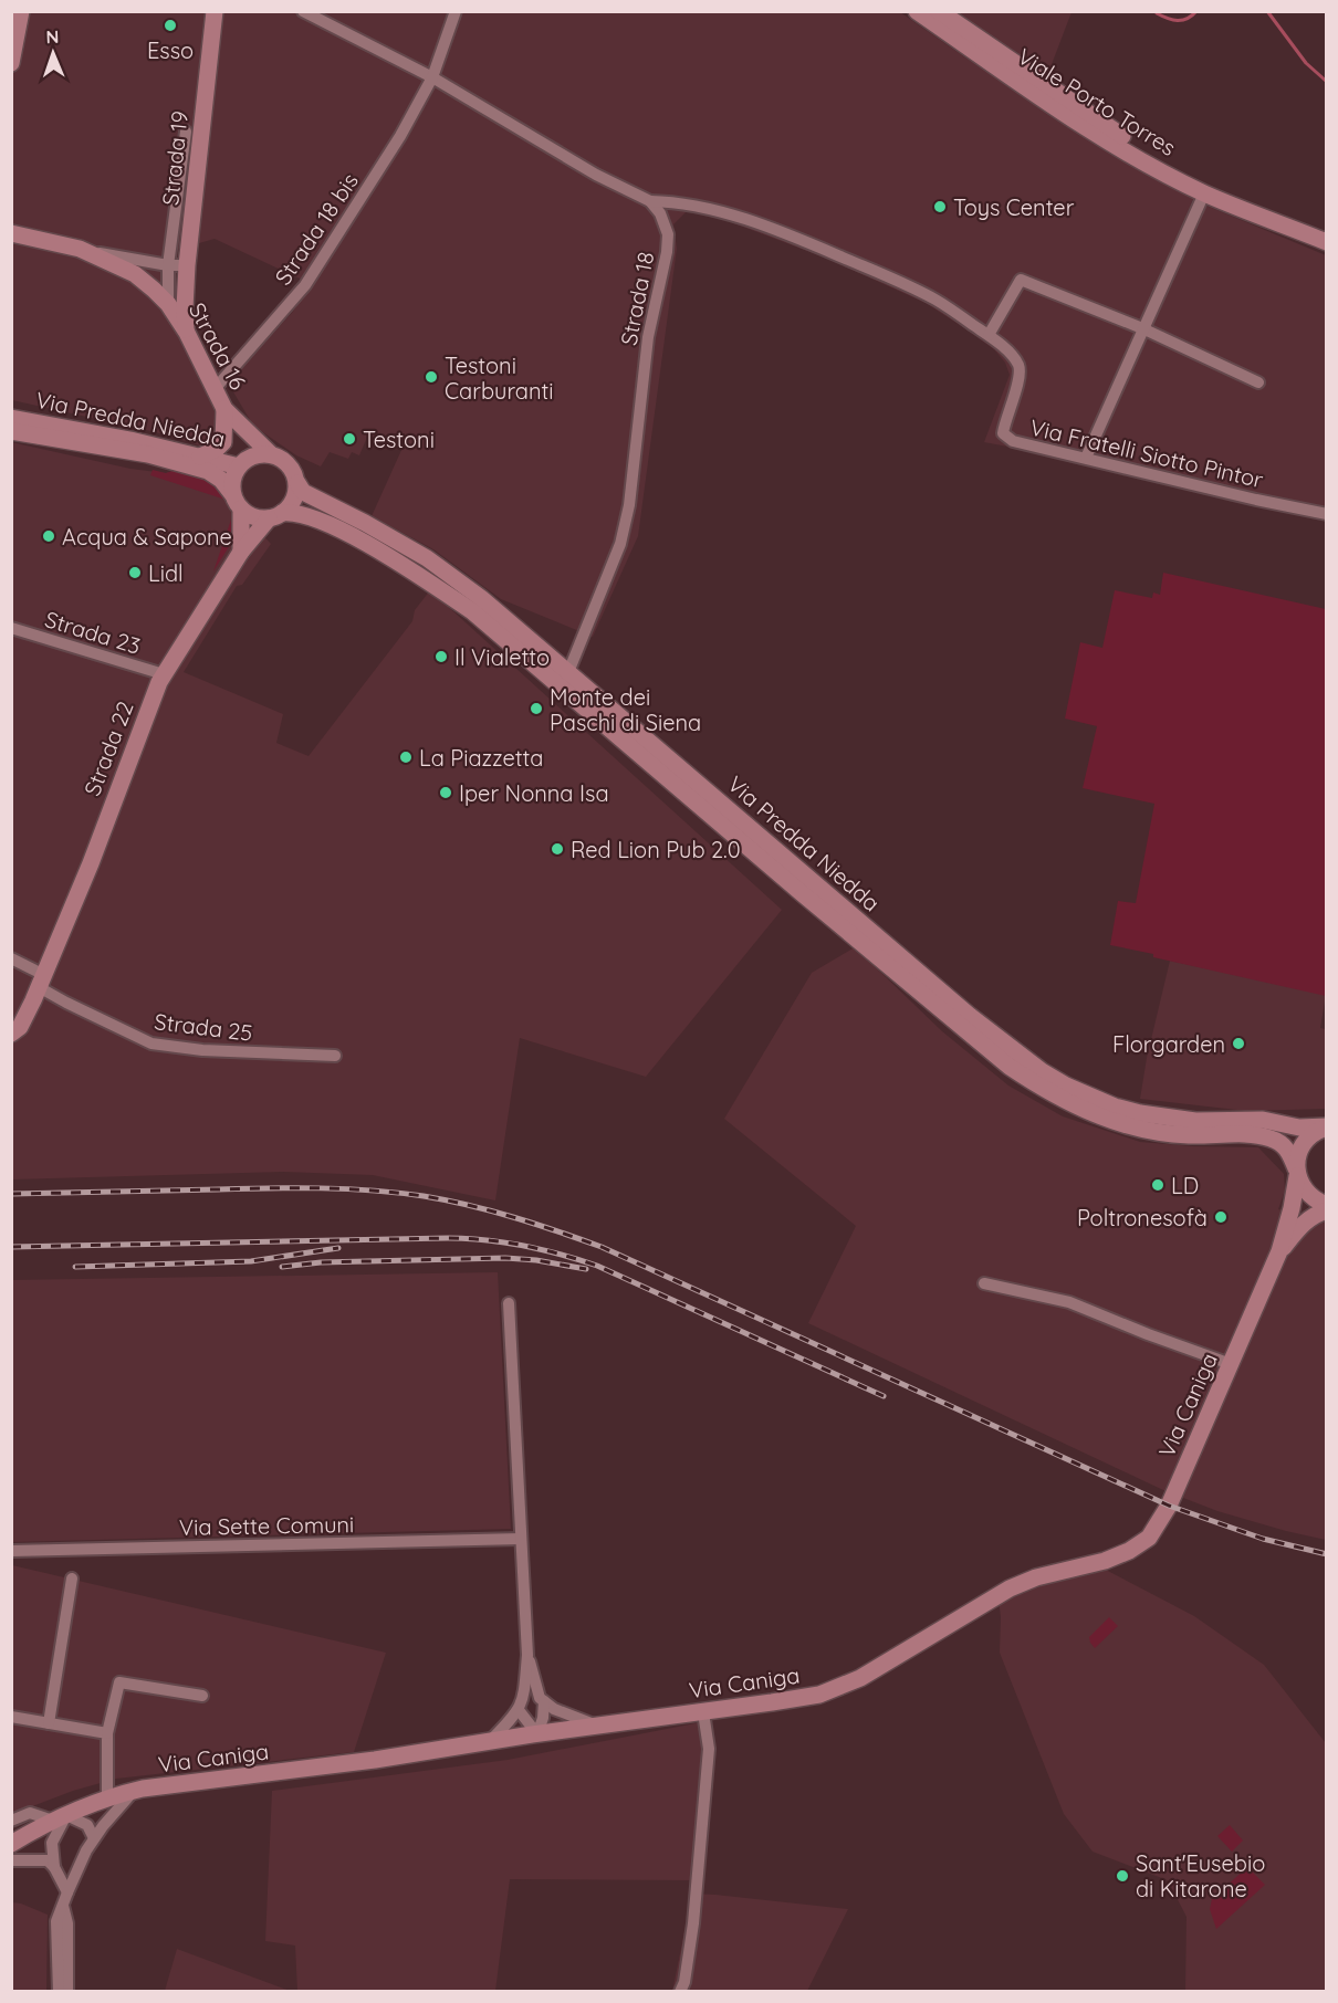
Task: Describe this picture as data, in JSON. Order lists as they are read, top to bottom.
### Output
{
  "streets": {
    "main road": [
      "Viale Porto Torres",
      "Strada 19",
      "Strada 16",
      "Via Predda Niedda",
      "Strada 22",
      "Via Caniga"
    ],
    "street": [
      "Strada 18 bis",
      "Strada 18",
      "Via Fratelli Siotto Pintor",
      "Strada 23",
      "Strada 25",
      "Via Sette Comuni"
    ]
  },
  "crossings": [
    ["Strada 19", "Strada 16"],
    ["Strada 18 bis", "Strada 16"],
    ["Strada 18", "Via Predda Niedda"],
    ["Strada 18", "Via Fratelli Siotto Pintor"],
    ["Strada 16", "Via Predda Niedda"],
    ["Strada 16", "Strada 22"],
    ["Via Predda Niedda", "Strada 22"],
    ["Via Predda Niedda", "Via Caniga"],
    ["Strada 23", "Strada 22"],
    ["Strada 22", "Strada 25"]
  ],
  "places": [
    "Esso",
    "Toys Center",
    "Testoni Carburanti",
    "Testoni",
    "Acqua & Sapone",
    "Lidl",
    "Il Vialetto",
    "Monte dei Paschi di Siena",
    "La Piazzetta",
    "Iper Nonna Isa",
    "Red Lion Pub 2.0",
    "Florgarden",
    "LD",
    "Poltronesofà",
    "Sant'Eusebio di Kitarone"
  ],
  "north": "top"
}
